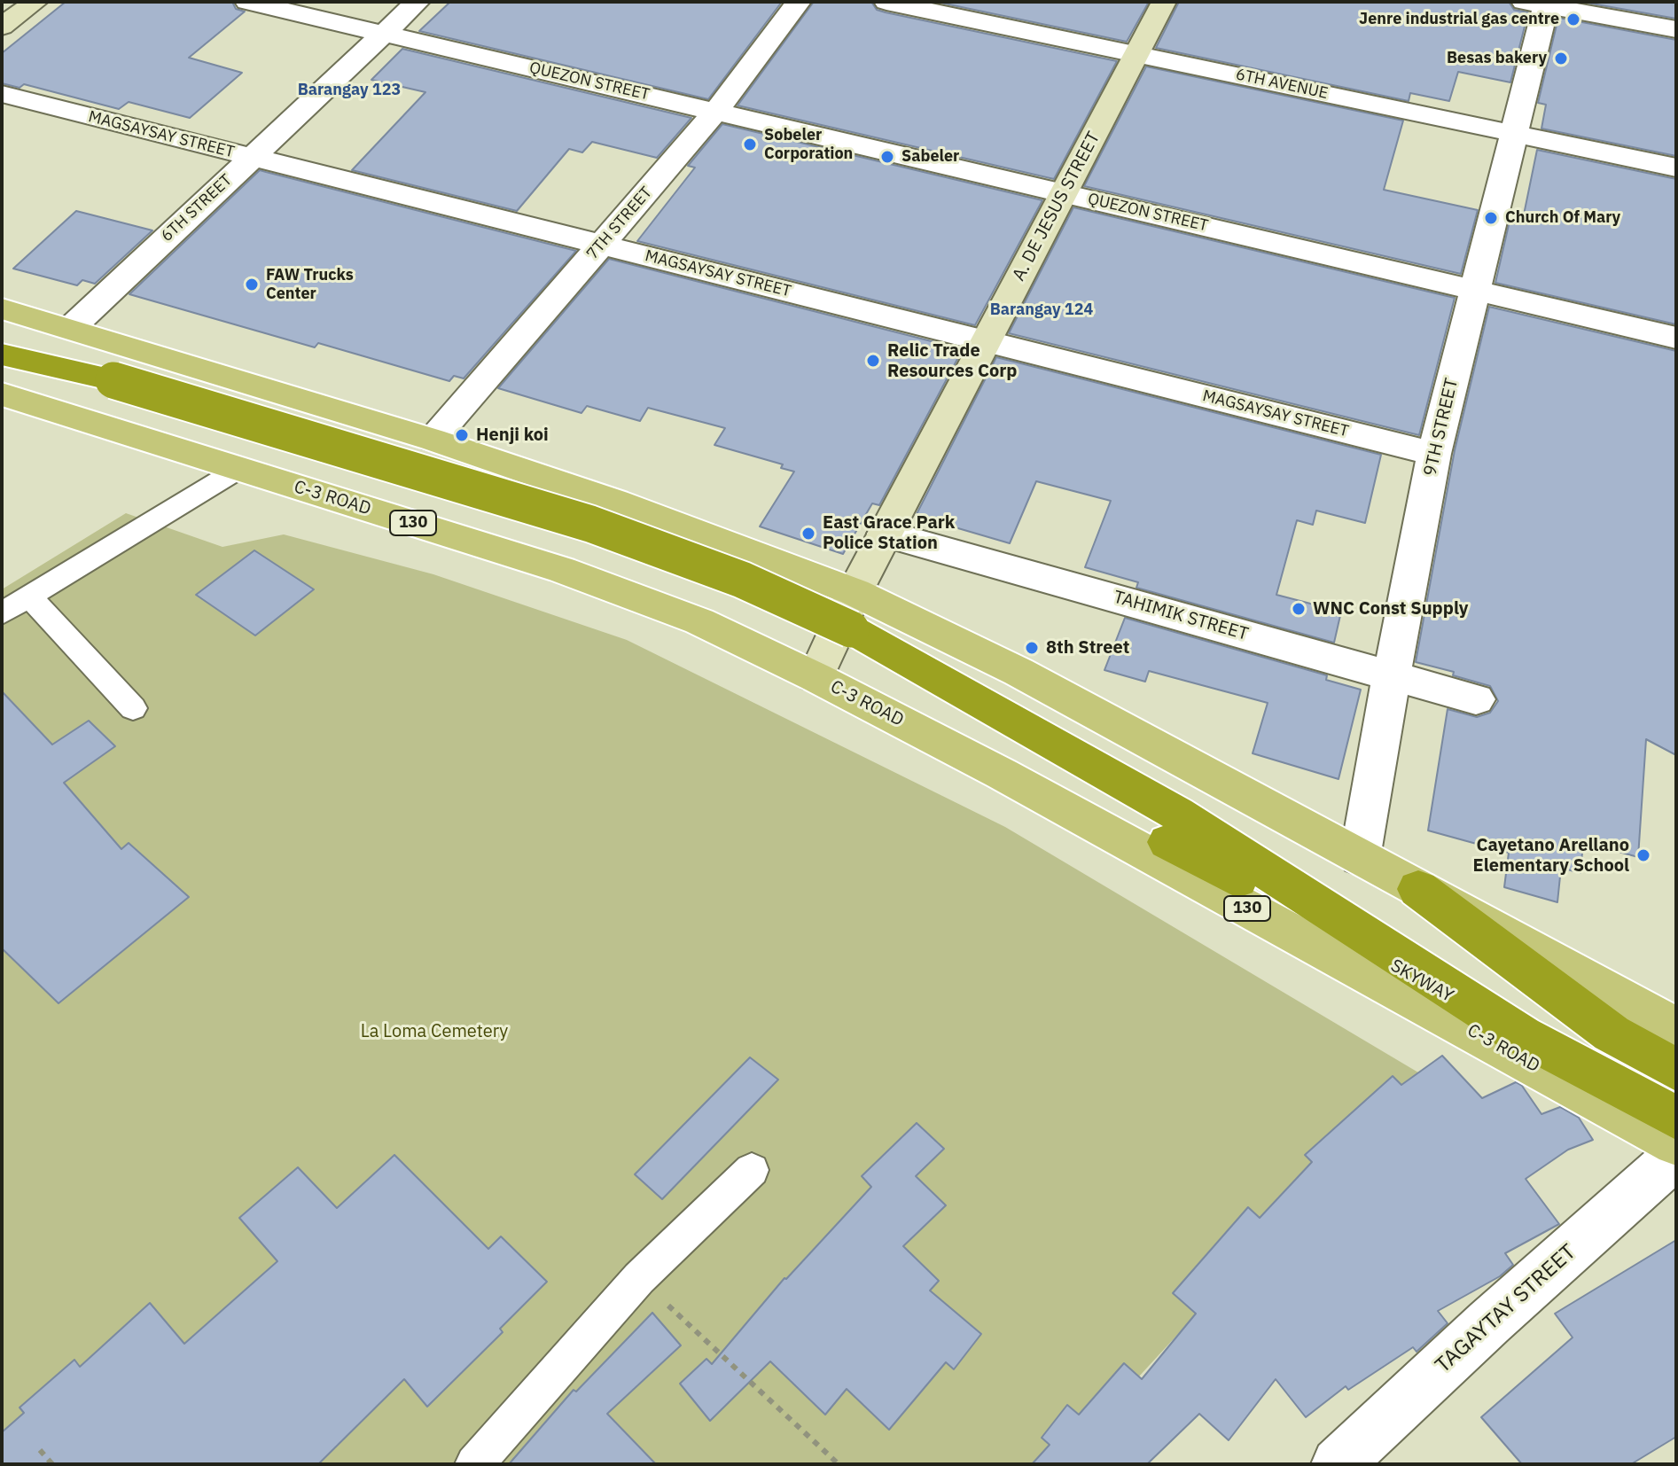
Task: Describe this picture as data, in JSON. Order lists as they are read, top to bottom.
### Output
{
  "streets": {
    "highway": ["SKYWAY"],
    "main road": ["A. DE JESUS STREET", "C-3 ROAD", "130"],
    "street": [
      "QUEZON STREET",
      "6TH AVENUE",
      "MAGSAYSAY STREET",
      "6TH STREET",
      "7TH STREET",
      "9TH STREET",
      "TAHIMIK STREET",
      "TAGAYTAY STREET"
    ]
  },
  "crossings": [
    ["QUEZON STREET", "A. DE JESUS STREET"],
    ["QUEZON STREET", "6TH STREET"],
    ["QUEZON STREET", "7TH STREET"],
    ["QUEZON STREET", "9TH STREET"],
    ["6TH AVENUE", "A. DE JESUS STREET"],
    ["6TH AVENUE", "9TH STREET"],
    ["MAGSAYSAY STREET", "A. DE JESUS STREET"],
    ["MAGSAYSAY STREET", "6TH STREET"],
    ["MAGSAYSAY STREET", "7TH STREET"],
    ["MAGSAYSAY STREET", "9TH STREET"],
    ["A. DE JESUS STREET", "C-3 ROAD"],
    ["A. DE JESUS STREET", "TAHIMIK STREET"],
    ["9TH STREET", "TAHIMIK STREET"]
  ],
  "districts": ["Barangay 123", "Barangay 124"],
  "parks": ["La Loma Cemetery"],
  "places": [
    "Jenre industrial gas centre",
    "Besas bakery",
    "Sobeler Corporation",
    "Sabeler",
    "Church Of Mary",
    "FAW Trucks Center",
    "Relic Trade Resources Corp",
    "Henji koi",
    "East Grace Park Police Station",
    "WNC Const Supply",
    "8th Street",
    "Cayetano Arellano Elementary School"
  ]
}
